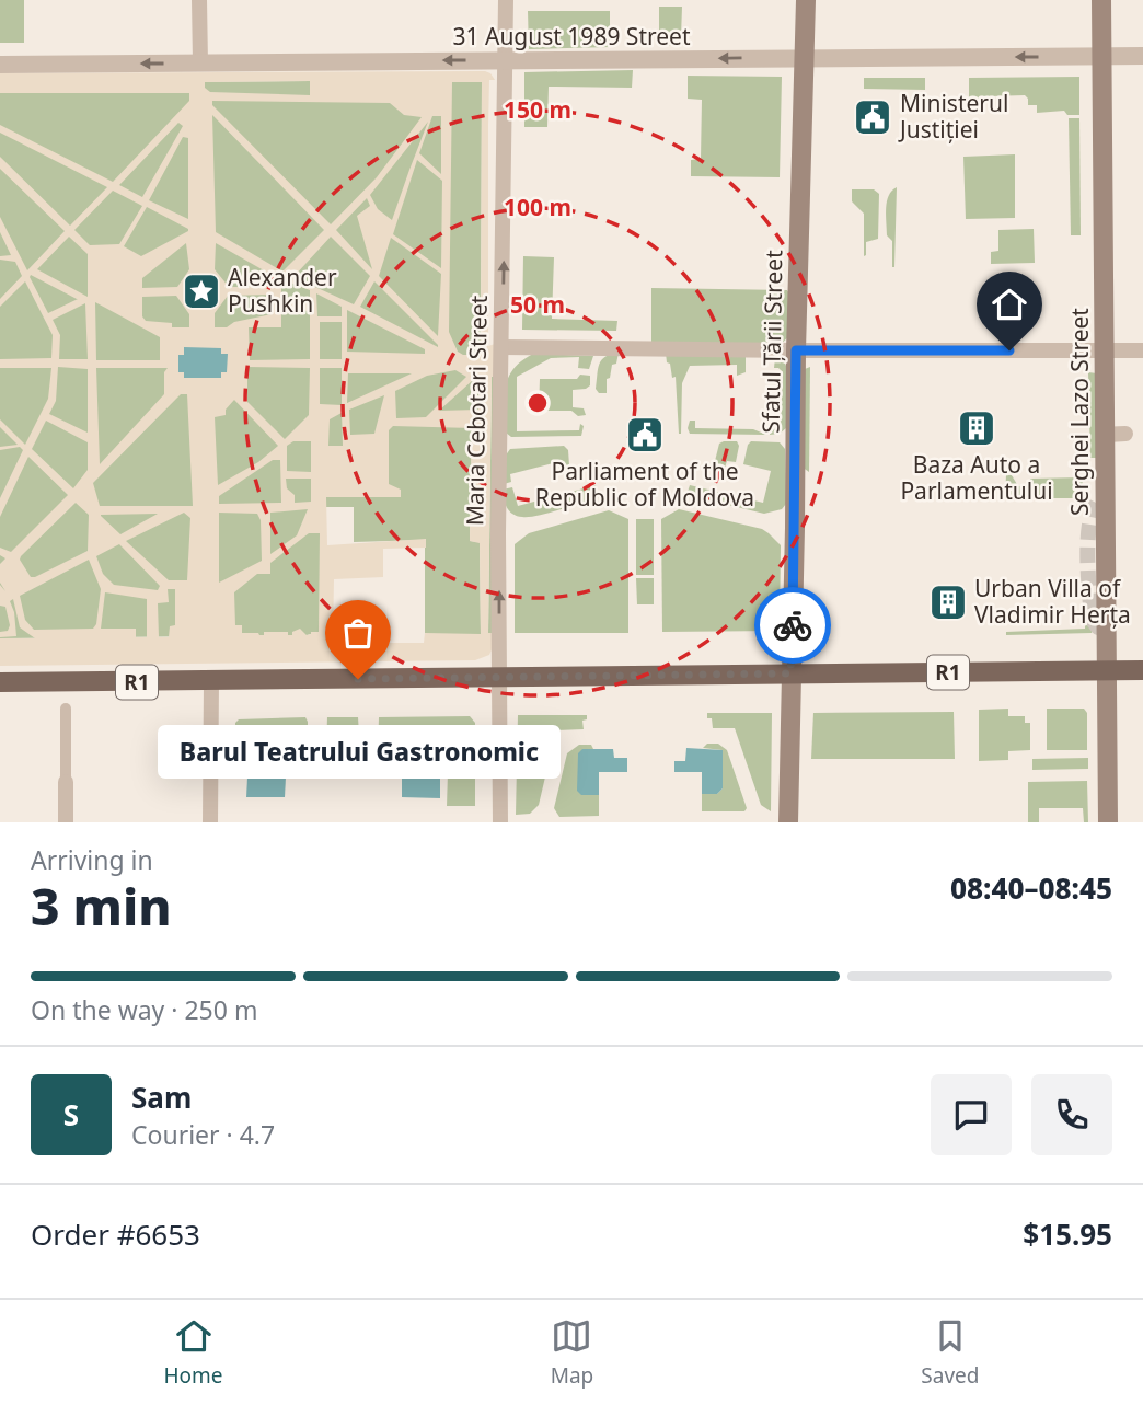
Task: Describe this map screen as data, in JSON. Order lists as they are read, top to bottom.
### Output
{
  "streets": {
    "main road": ["Sfatul Țării Street", "Serghei Lazo Street", "R1"],
    "street": ["31 August 1989 Street", "Maria Cebotari Street"]
  },
  "crossings": [
    ["31 August 1989 Street", "Sfatul Țării Street"],
    ["31 August 1989 Street", "Maria Cebotari Street"],
    ["31 August 1989 Street", "Serghei Lazo Street"],
    ["Sfatul Țării Street", "R1"],
    ["Maria Cebotari Street", "R1"],
    ["Serghei Lazo Street", "R1"]
  ],
  "one_way": ["31 August 1989 Street", "Maria Cebotari Street"],
  "places": {
    "public building": ["Ministerul Justiției", "Parliament of the Republic of Moldova"],
    "place": ["Alexander Pushkin"],
    "building": ["Baza Auto a Parlamentului", "Urban Villa of Vladimir Herța"],
    "other": ["Barul Teatrului Gastronomic"]
  },
  "page": {
    "bubble": "Barul Teatrului Gastronomic",
    "heading": ["3 min", "Arriving in", "08:40–08:45"],
    "panel": [
      "Sam",
      "Courier · 4.7",
      "Order #6653",
      "$15.95"
    ],
    "bar": "On the way · 250 m",
    "round": "S",
    "tabs": ["Home", "Map", "Saved"]
  },
  "rings": ["150 m", "100 m", "50 m"]
}
